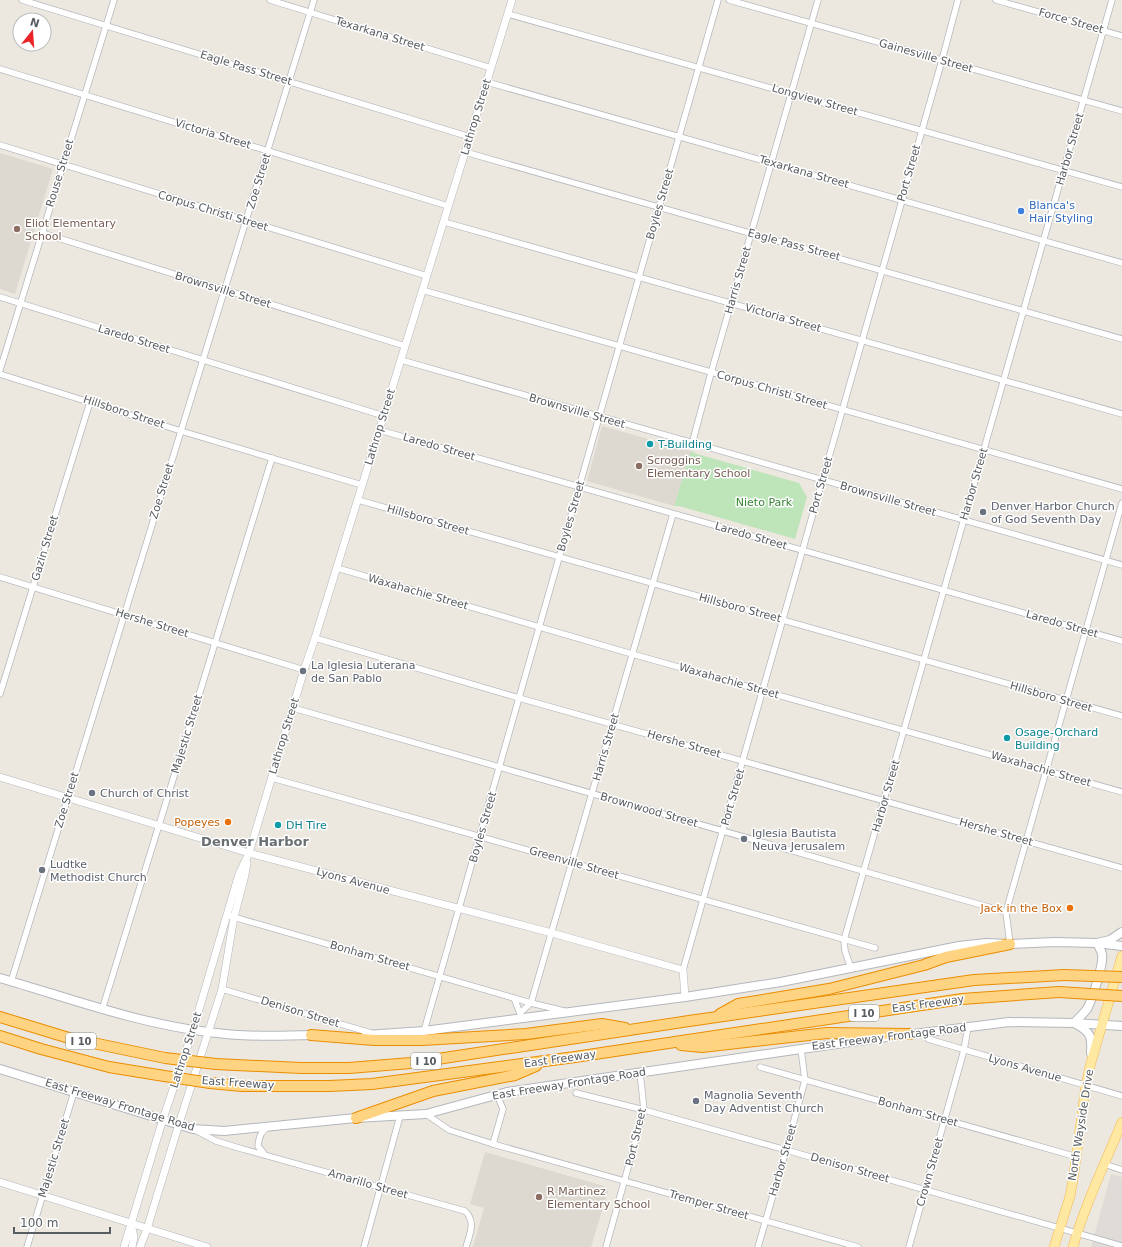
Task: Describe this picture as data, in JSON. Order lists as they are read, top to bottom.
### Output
{
  "streets": {
    "highway": ["East Freeway", "I 10"],
    "main road": ["East Freeway Frontage Road", "North Wayside Drive"],
    "street": [
      "Force Street",
      "Texarkana Street",
      "Gainesville Street",
      "Eagle Pass Street",
      "Longview Street",
      "Lathrop Street",
      "Victoria Street",
      "Harbor Street",
      "Rouse Street",
      "Port Street",
      "Zoe Street",
      "Boyles Street",
      "Corpus Christi Street",
      "Harris Street",
      "Brownsville Street",
      "Laredo Street",
      "Hillsboro Street",
      "Gazin Street",
      "Waxahachie Street",
      "Hershe Street",
      "Majestic Street",
      "Brownwood Street",
      "Greenville Street",
      "Lyons Avenue",
      "Bonham Street",
      "Denison Street",
      "Crown Street",
      "Amarillo Street",
      "Tremper Street"
    ]
  },
  "crossings": [
    ["Force Street", "Harbor Street"],
    ["Texarkana Street", "Lathrop Street"],
    ["Texarkana Street", "Harbor Street"],
    ["Texarkana Street", "Port Street"],
    ["Texarkana Street", "Zoe Street"],
    ["Texarkana Street", "Boyles Street"],
    ["Texarkana Street", "Harris Street"],
    ["Gainesville Street", "Harbor Street"],
    ["Gainesville Street", "Port Street"],
    ["Gainesville Street", "Harris Street"],
    ["Eagle Pass Street", "Lathrop Street"],
    ["Eagle Pass Street", "Harbor Street"],
    ["Eagle Pass Street", "Rouse Street"],
    ["Eagle Pass Street", "Port Street"],
    ["Eagle Pass Street", "Zoe Street"],
    ["Eagle Pass Street", "Boyles Street"],
    ["Eagle Pass Street", "Harris Street"],
    ["Longview Street", "Lathrop Street"],
    ["Longview Street", "Harbor Street"],
    ["Longview Street", "Port Street"],
    ["Longview Street", "Boyles Street"],
    ["Longview Street", "Harris Street"],
    ["Lathrop Street", "Victoria Street"],
    ["Lathrop Street", "Corpus Christi Street"],
    ["Lathrop Street", "Brownsville Street"],
    ["Lathrop Street", "Laredo Street"],
    ["Lathrop Street", "Hillsboro Street"],
    ["Lathrop Street", "Waxahachie Street"],
    ["Lathrop Street", "Hershe Street"],
    ["Lathrop Street", "Brownwood Street"],
    ["Lathrop Street", "Greenville Street"],
    ["Lathrop Street", "Lyons Avenue"],
    ["Lathrop Street", "Bonham Street"],
    ["Lathrop Street", "Denison Street"],
    ["Lathrop Street", "East Freeway Frontage Road"],
    ["Victoria Street", "Harbor Street"],
    ["Victoria Street", "Rouse Street"],
    ["Victoria Street", "Port Street"],
    ["Victoria Street", "Zoe Street"],
    ["Victoria Street", "Boyles Street"],
    ["Victoria Street", "Harris Street"],
    ["Harbor Street", "Corpus Christi Street"],
    ["Harbor Street", "Brownsville Street"],
    ["Harbor Street", "Laredo Street"],
    ["Harbor Street", "Hillsboro Street"],
    ["Harbor Street", "Waxahachie Street"],
    ["Harbor Street", "Hershe Street"],
    ["Harbor Street", "Brownwood Street"],
    ["Harbor Street", "Greenville Street"],
    ["Harbor Street", "Bonham Street"],
    ["Harbor Street", "Denison Street"],
    ["Harbor Street", "East Freeway Frontage Road"],
    ["Harbor Street", "Tremper Street"],
    ["Rouse Street", "Corpus Christi Street"],
    ["Rouse Street", "Brownsville Street"],
    ["Rouse Street", "Laredo Street"],
    ["Port Street", "Corpus Christi Street"],
    ["Port Street", "Brownsville Street"],
    ["Port Street", "Laredo Street"],
    ["Port Street", "Hillsboro Street"],
    ["Port Street", "Waxahachie Street"],
    ["Port Street", "Hershe Street"],
    ["Port Street", "Brownwood Street"],
    ["Port Street", "Greenville Street"],
    ["Port Street", "Lyons Avenue"],
    ["Port Street", "Denison Street"],
    ["Port Street", "East Freeway Frontage Road"],
    ["Port Street", "Tremper Street"],
    ["Zoe Street", "Corpus Christi Street"],
    ["Zoe Street", "Brownsville Street"],
    ["Zoe Street", "Laredo Street"],
    ["Zoe Street", "Hillsboro Street"],
    ["Zoe Street", "Hershe Street"],
    ["Zoe Street", "Lyons Avenue"],
    ["Boyles Street", "Corpus Christi Street"],
    ["Boyles Street", "Brownsville Street"],
    ["Boyles Street", "Laredo Street"],
    ["Boyles Street", "Hillsboro Street"],
    ["Boyles Street", "Waxahachie Street"],
    ["Boyles Street", "Hershe Street"],
    ["Boyles Street", "Brownwood Street"],
    ["Boyles Street", "Greenville Street"],
    ["Boyles Street", "Lyons Avenue"],
    ["Boyles Street", "Bonham Street"],
    ["Corpus Christi Street", "Harris Street"],
    ["Harris Street", "Brownsville Street"],
    ["Harris Street", "Laredo Street"],
    ["Harris Street", "Hillsboro Street"],
    ["Harris Street", "Waxahachie Street"],
    ["Harris Street", "Hershe Street"],
    ["Harris Street", "Brownwood Street"],
    ["Harris Street", "Greenville Street"],
    ["Harris Street", "Lyons Avenue"],
    ["Harris Street", "Bonham Street"],
    ["Hillsboro Street", "Gazin Street"],
    ["Hillsboro Street", "Majestic Street"],
    ["Gazin Street", "Hershe Street"],
    ["Hershe Street", "Majestic Street"],
    ["Majestic Street", "Lyons Avenue"],
    ["Majestic Street", "East Freeway Frontage Road"],
    ["Lyons Avenue", "North Wayside Drive"],
    ["Lyons Avenue", "Crown Street"],
    ["Bonham Street", "North Wayside Drive"],
    ["Bonham Street", "Crown Street"],
    ["Denison Street", "North Wayside Drive"],
    ["Denison Street", "Crown Street"],
    ["East Freeway Frontage Road", "North Wayside Drive"],
    ["East Freeway Frontage Road", "Crown Street"],
    ["East Freeway Frontage Road", "Amarillo Street"],
    ["East Freeway Frontage Road", "Tremper Street"]
  ],
  "districts": ["Denver Harbor"],
  "parks": ["Nieto Park"],
  "places": [
    "Blanca's Hair Styling",
    "Eliot Elementary School",
    "T-Building",
    "Scroggins Elementary School",
    "Denver Harbor Church of God Seventh Day",
    "La Iglesia Luterana de San Pablo",
    "Osage-Orchard Building",
    "Church of Christ",
    "Popeyes",
    "DH Tire",
    "Iglesia Bautista Neuva Jerusalem",
    "Ludtke Methodist Church",
    "Jack in the Box",
    "Magnolia Seventh Day Adventist Church",
    "R Martinez Elementary School"
  ],
  "scale_bar": "100 m",
  "north": "top"
}
